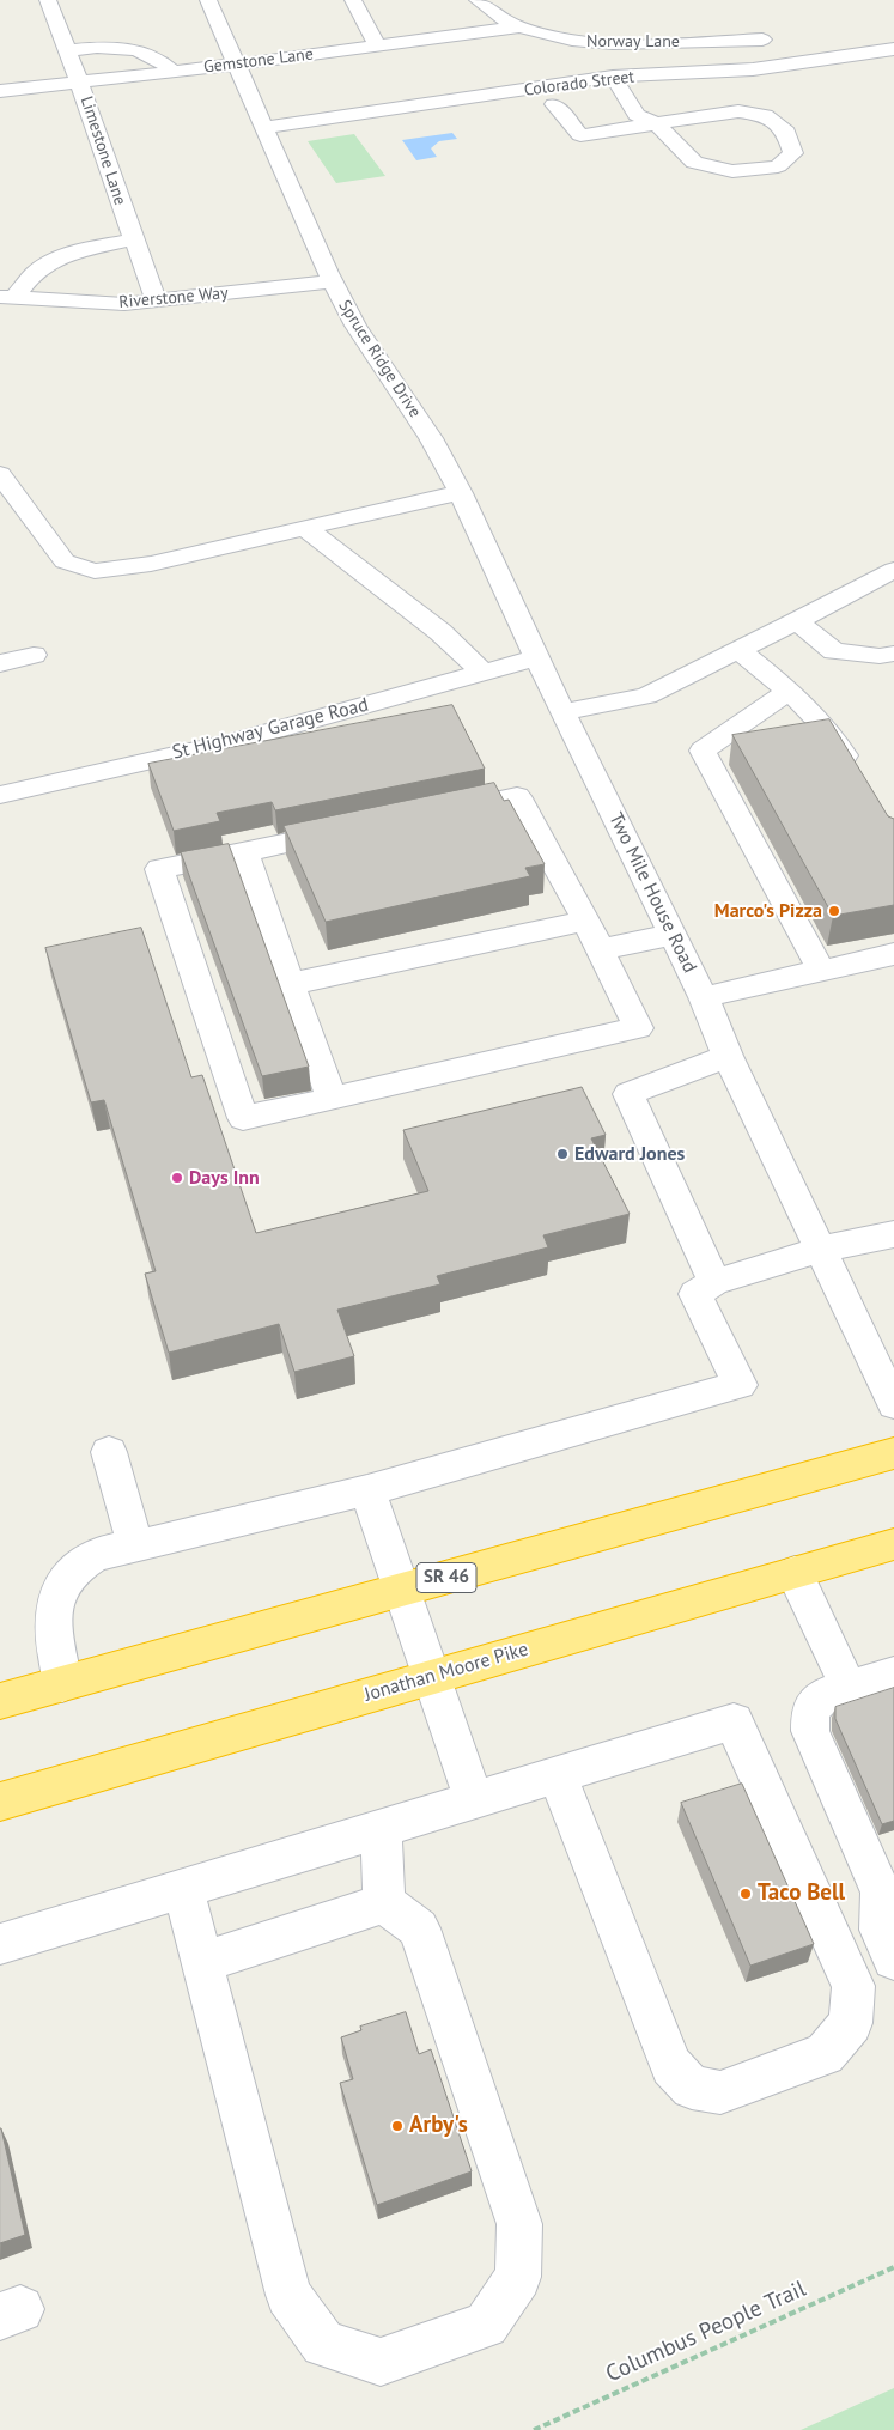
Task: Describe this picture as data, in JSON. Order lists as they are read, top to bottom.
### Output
{
  "streets": {
    "highway": ["SR 46", "Jonathan Moore Pike"],
    "street": [
      "Norway Lane",
      "Gemstone Lane",
      "Colorado Street",
      "Limestone Lane",
      "Riverstone Way",
      "Spruce Ridge Drive",
      "St Highway Garage Road",
      "Two Mile House Road"
    ],
    "path": ["Columbus People Trail"]
  },
  "crossings": [
    ["Norway Lane", "Gemstone Lane"],
    ["Gemstone Lane", "Limestone Lane"],
    ["Gemstone Lane", "Spruce Ridge Drive"],
    ["Colorado Street", "Spruce Ridge Drive"],
    ["Limestone Lane", "Riverstone Way"],
    ["Riverstone Way", "Spruce Ridge Drive"],
    ["Spruce Ridge Drive", "St Highway Garage Road"],
    ["Spruce Ridge Drive", "Two Mile House Road"]
  ],
  "places": [
    "Marco's Pizza",
    "Edward Jones",
    "Days Inn",
    "Taco Bell",
    "Arby's"
  ]
}
